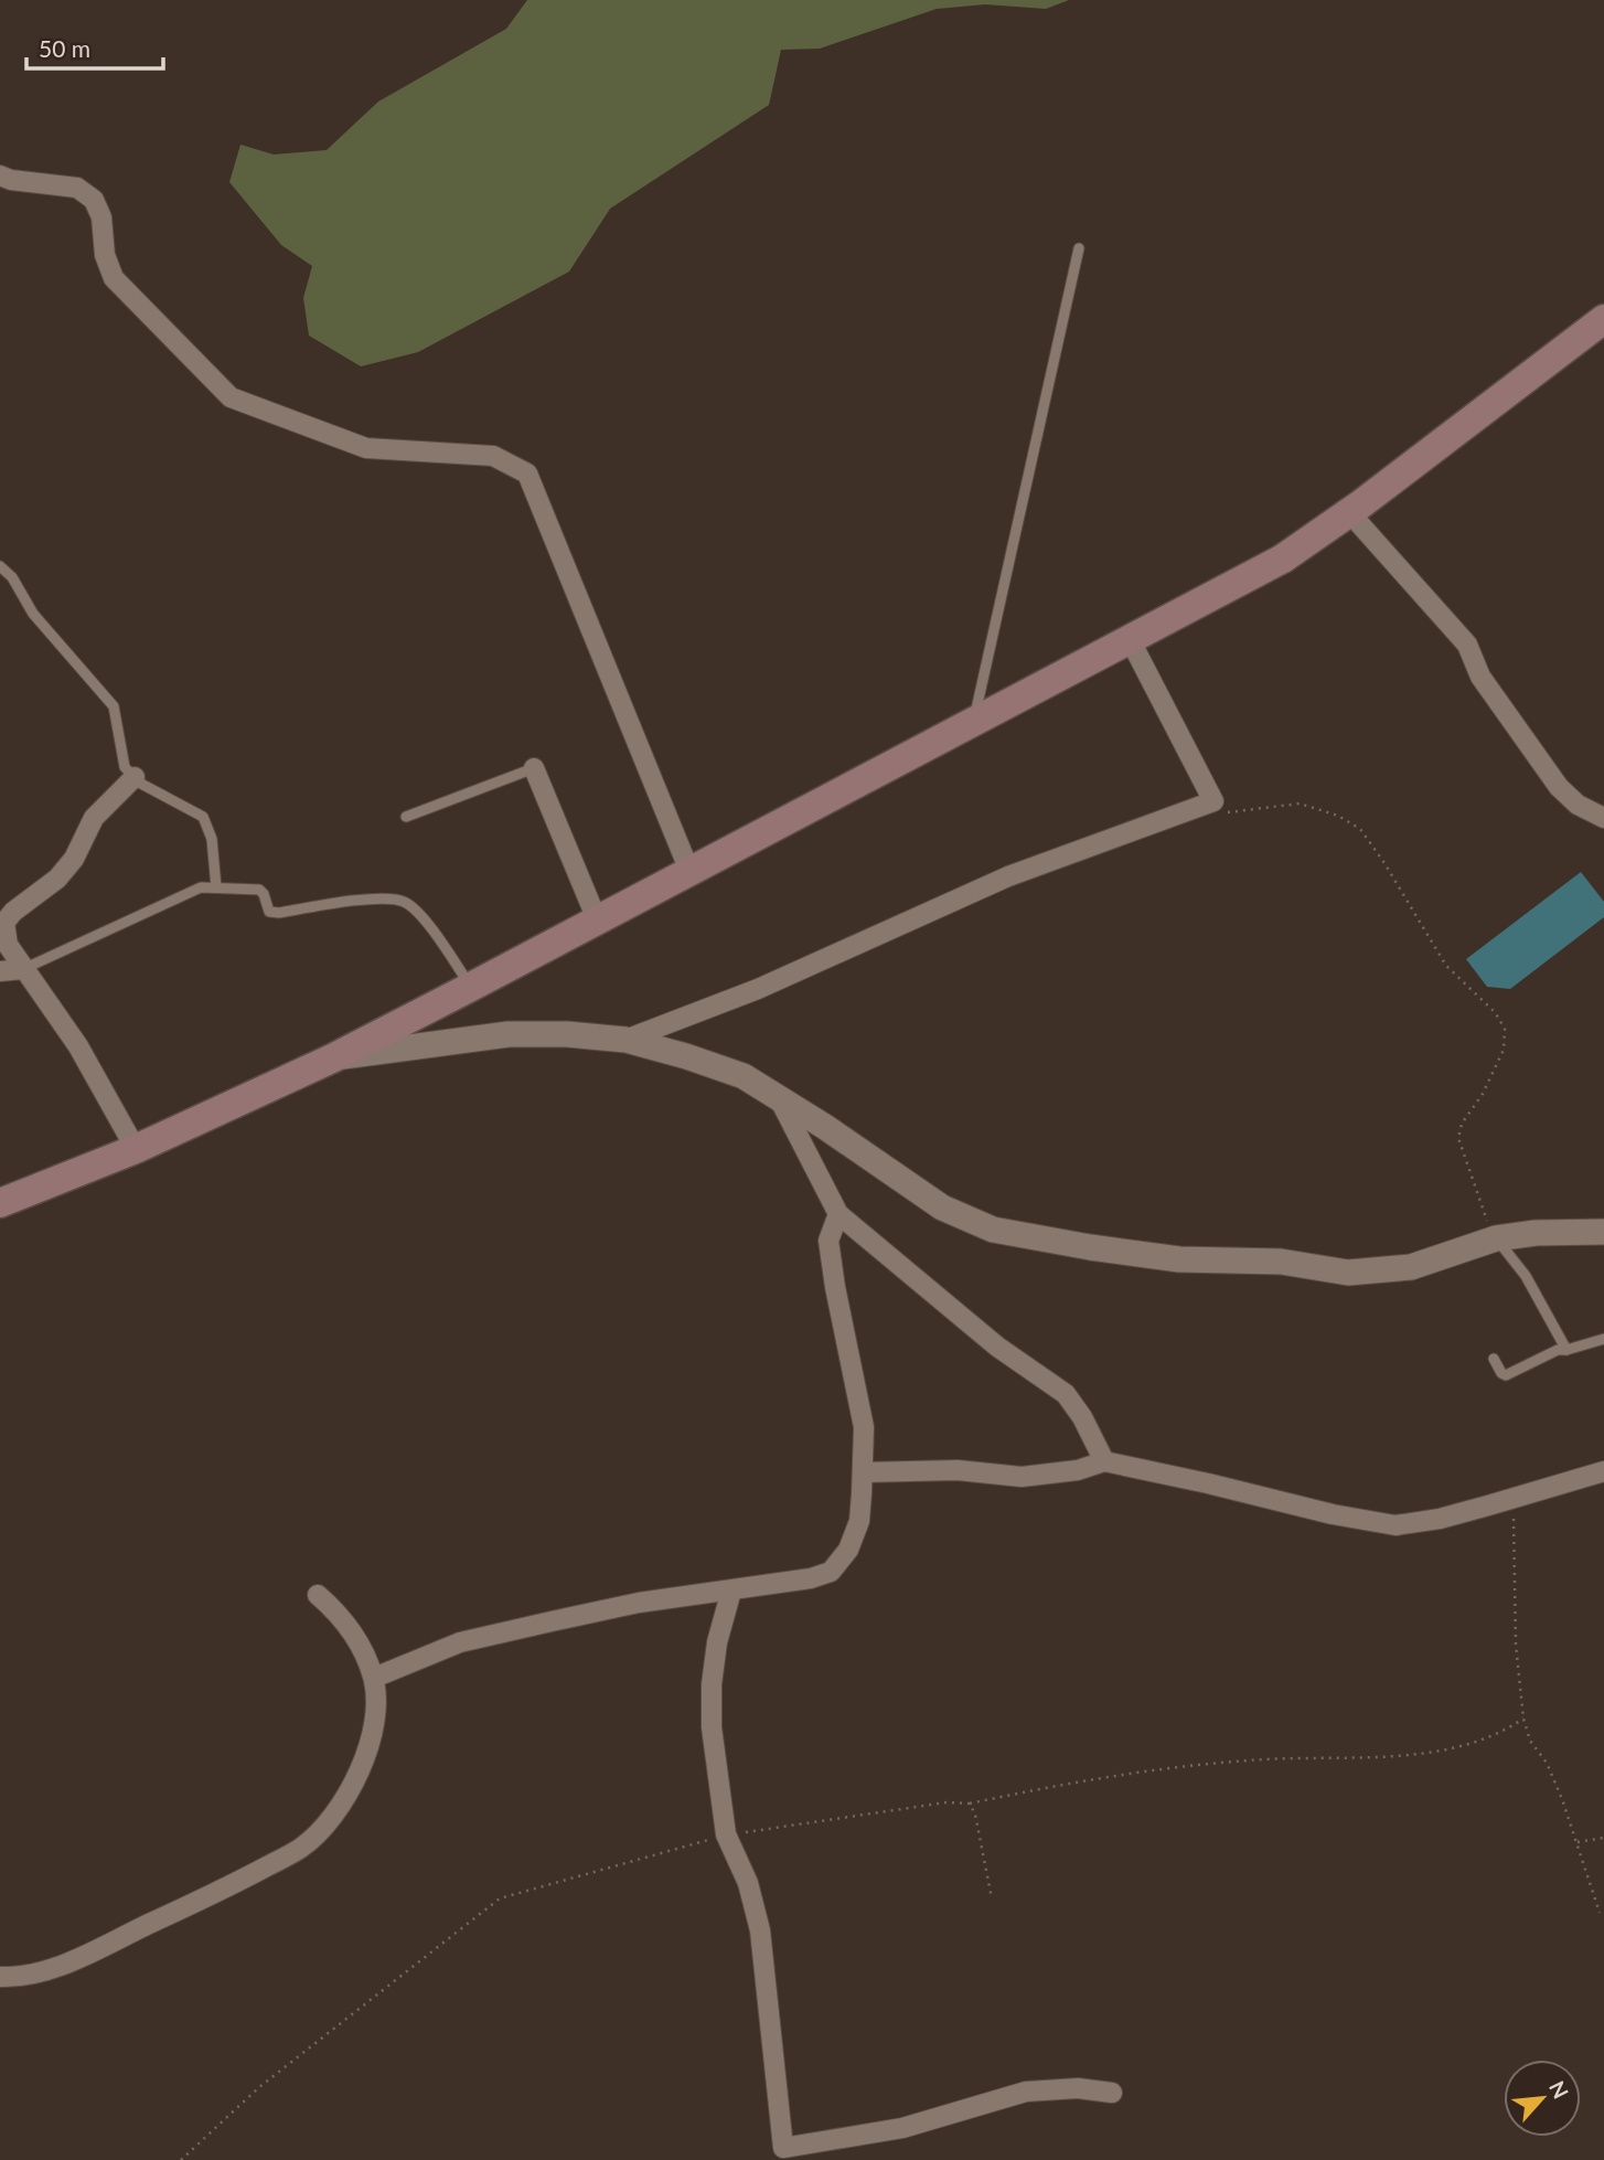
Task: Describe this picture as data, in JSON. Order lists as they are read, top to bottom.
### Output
{
  "scale_bar": "50 m",
  "north": "top right"
}
